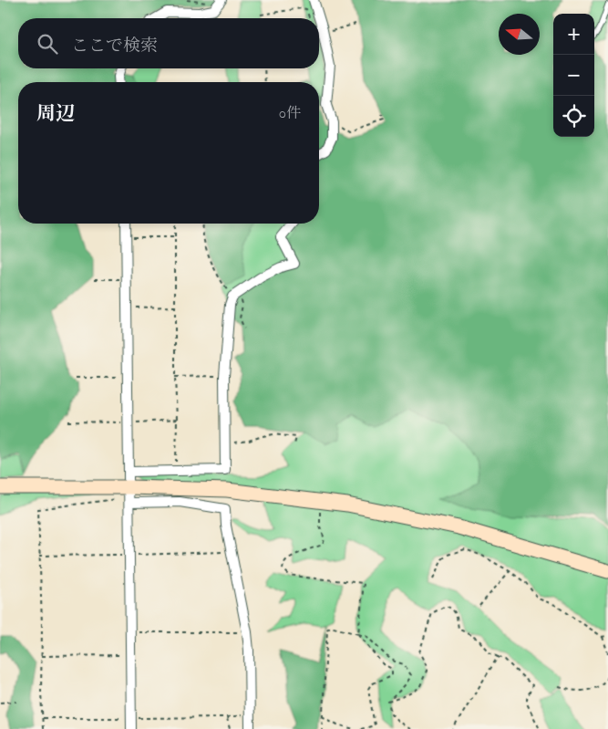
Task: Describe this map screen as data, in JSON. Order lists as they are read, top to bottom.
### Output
{
  "north": "left",
  "page": {
    "map_buttons": ["+", "−"],
    "search": "ここで検索",
    "heading": ["周辺", "0件"]
  }
}
